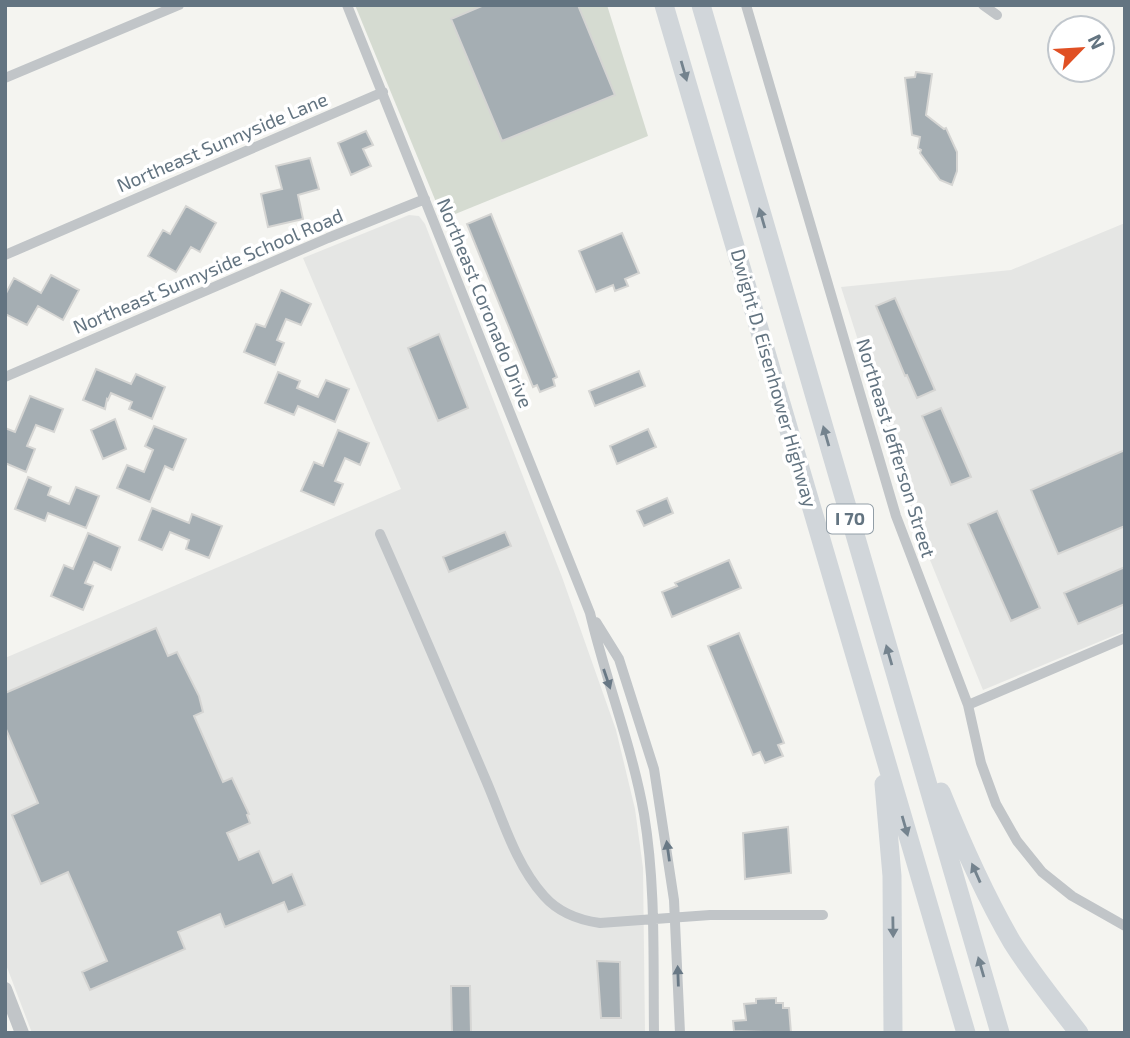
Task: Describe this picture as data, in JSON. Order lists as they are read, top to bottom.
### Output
{
  "streets": {
    "highway": ["Dwight D. Eisenhower Highway", "I 70"],
    "street": [
      "Northeast Sunnyside Lane",
      "Northeast Sunnyside School Road",
      "Northeast Coronado Drive",
      "Northeast Jefferson Street"
    ]
  },
  "crossings": [
    ["Northeast Sunnyside Lane", "Northeast Coronado Drive"],
    ["Northeast Sunnyside School Road", "Northeast Coronado Drive"]
  ],
  "north": "top right"
}
